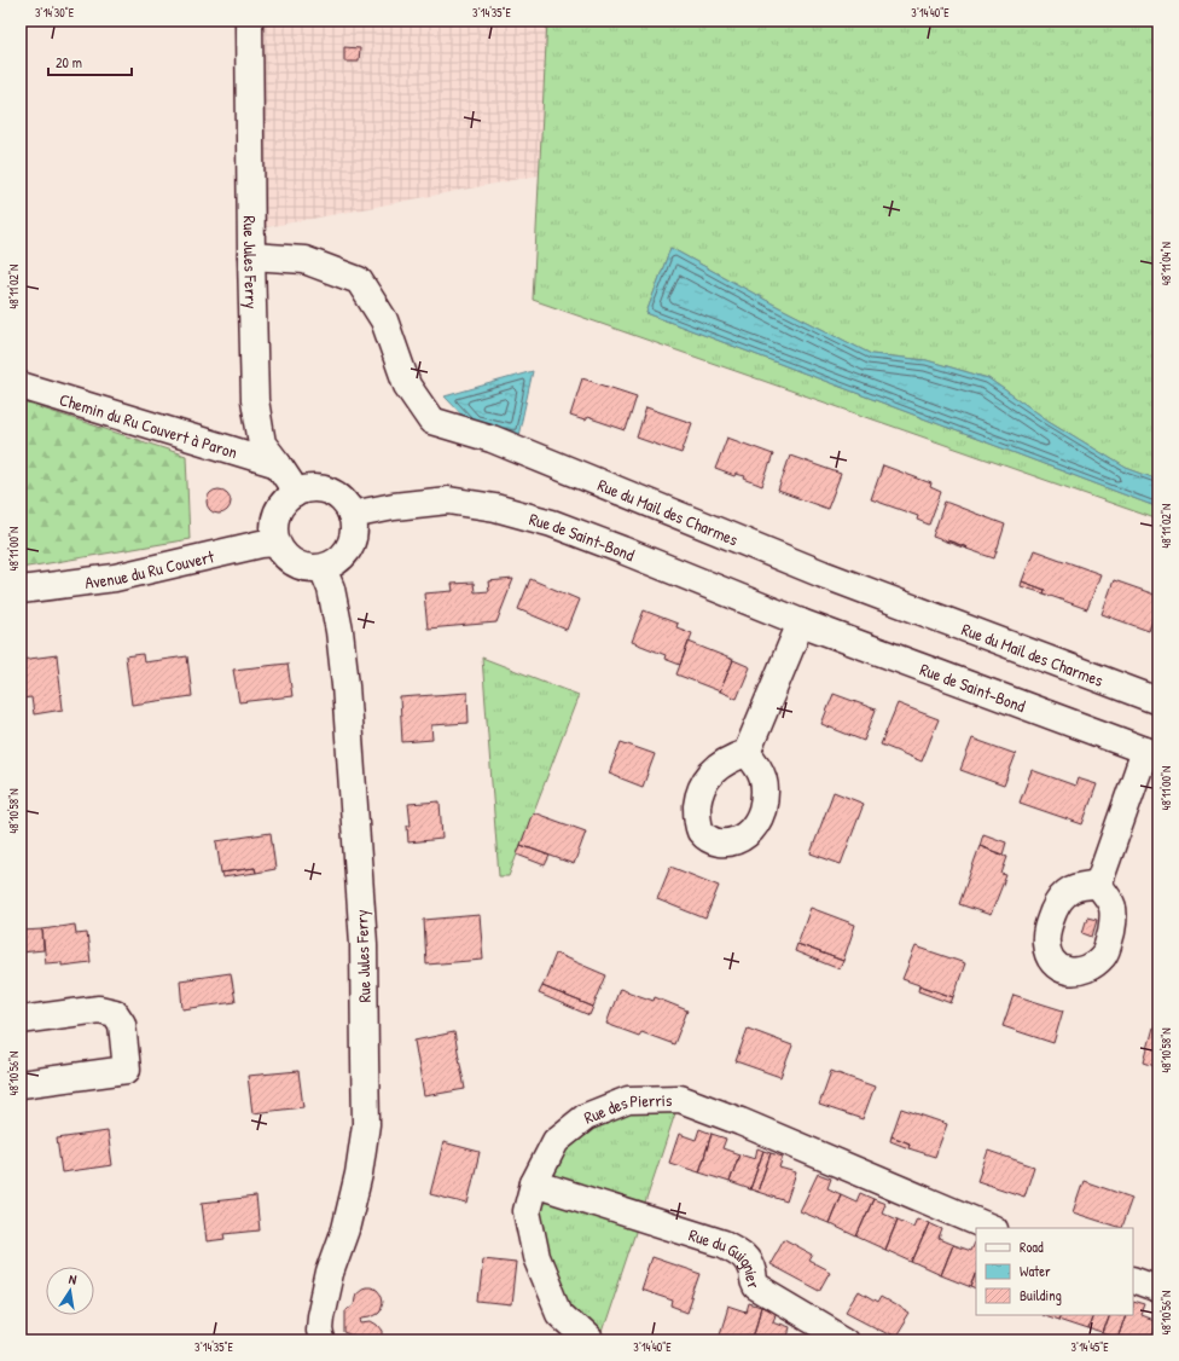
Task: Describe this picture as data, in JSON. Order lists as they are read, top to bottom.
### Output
{
  "streets": {
    "street": [
      "Rue Jules Ferry",
      "Chemin du Ru Couvert à Paron",
      "Rue du Mail des Charmes",
      "Rue de Saint-Bond",
      "Avenue du Ru Couvert",
      "Rue des Pierris",
      "Rue du Guignier"
    ]
  },
  "crossings": [
    ["Rue Jules Ferry", "Chemin du Ru Couvert à Paron"],
    ["Rue Jules Ferry", "Rue du Mail des Charmes"],
    ["Rue Jules Ferry", "Rue de Saint-Bond"],
    ["Rue Jules Ferry", "Avenue du Ru Couvert"],
    ["Rue de Saint-Bond", "Avenue du Ru Couvert"],
    ["Rue des Pierris", "Rue du Guignier"]
  ],
  "legend": ["Road", "Water", "Building"],
  "scale_bar": "20 m",
  "north": "top",
  "coordinates": [
    "3°14'30\"E",
    "3°14'35\"E",
    "3°14'40\"E",
    "48°11'04\"N",
    "48°11'02\"N",
    "48°11'00\"N",
    "48°10'58\"N",
    "48°10'56\"N",
    "3°14'45\"E"
  ]
}
